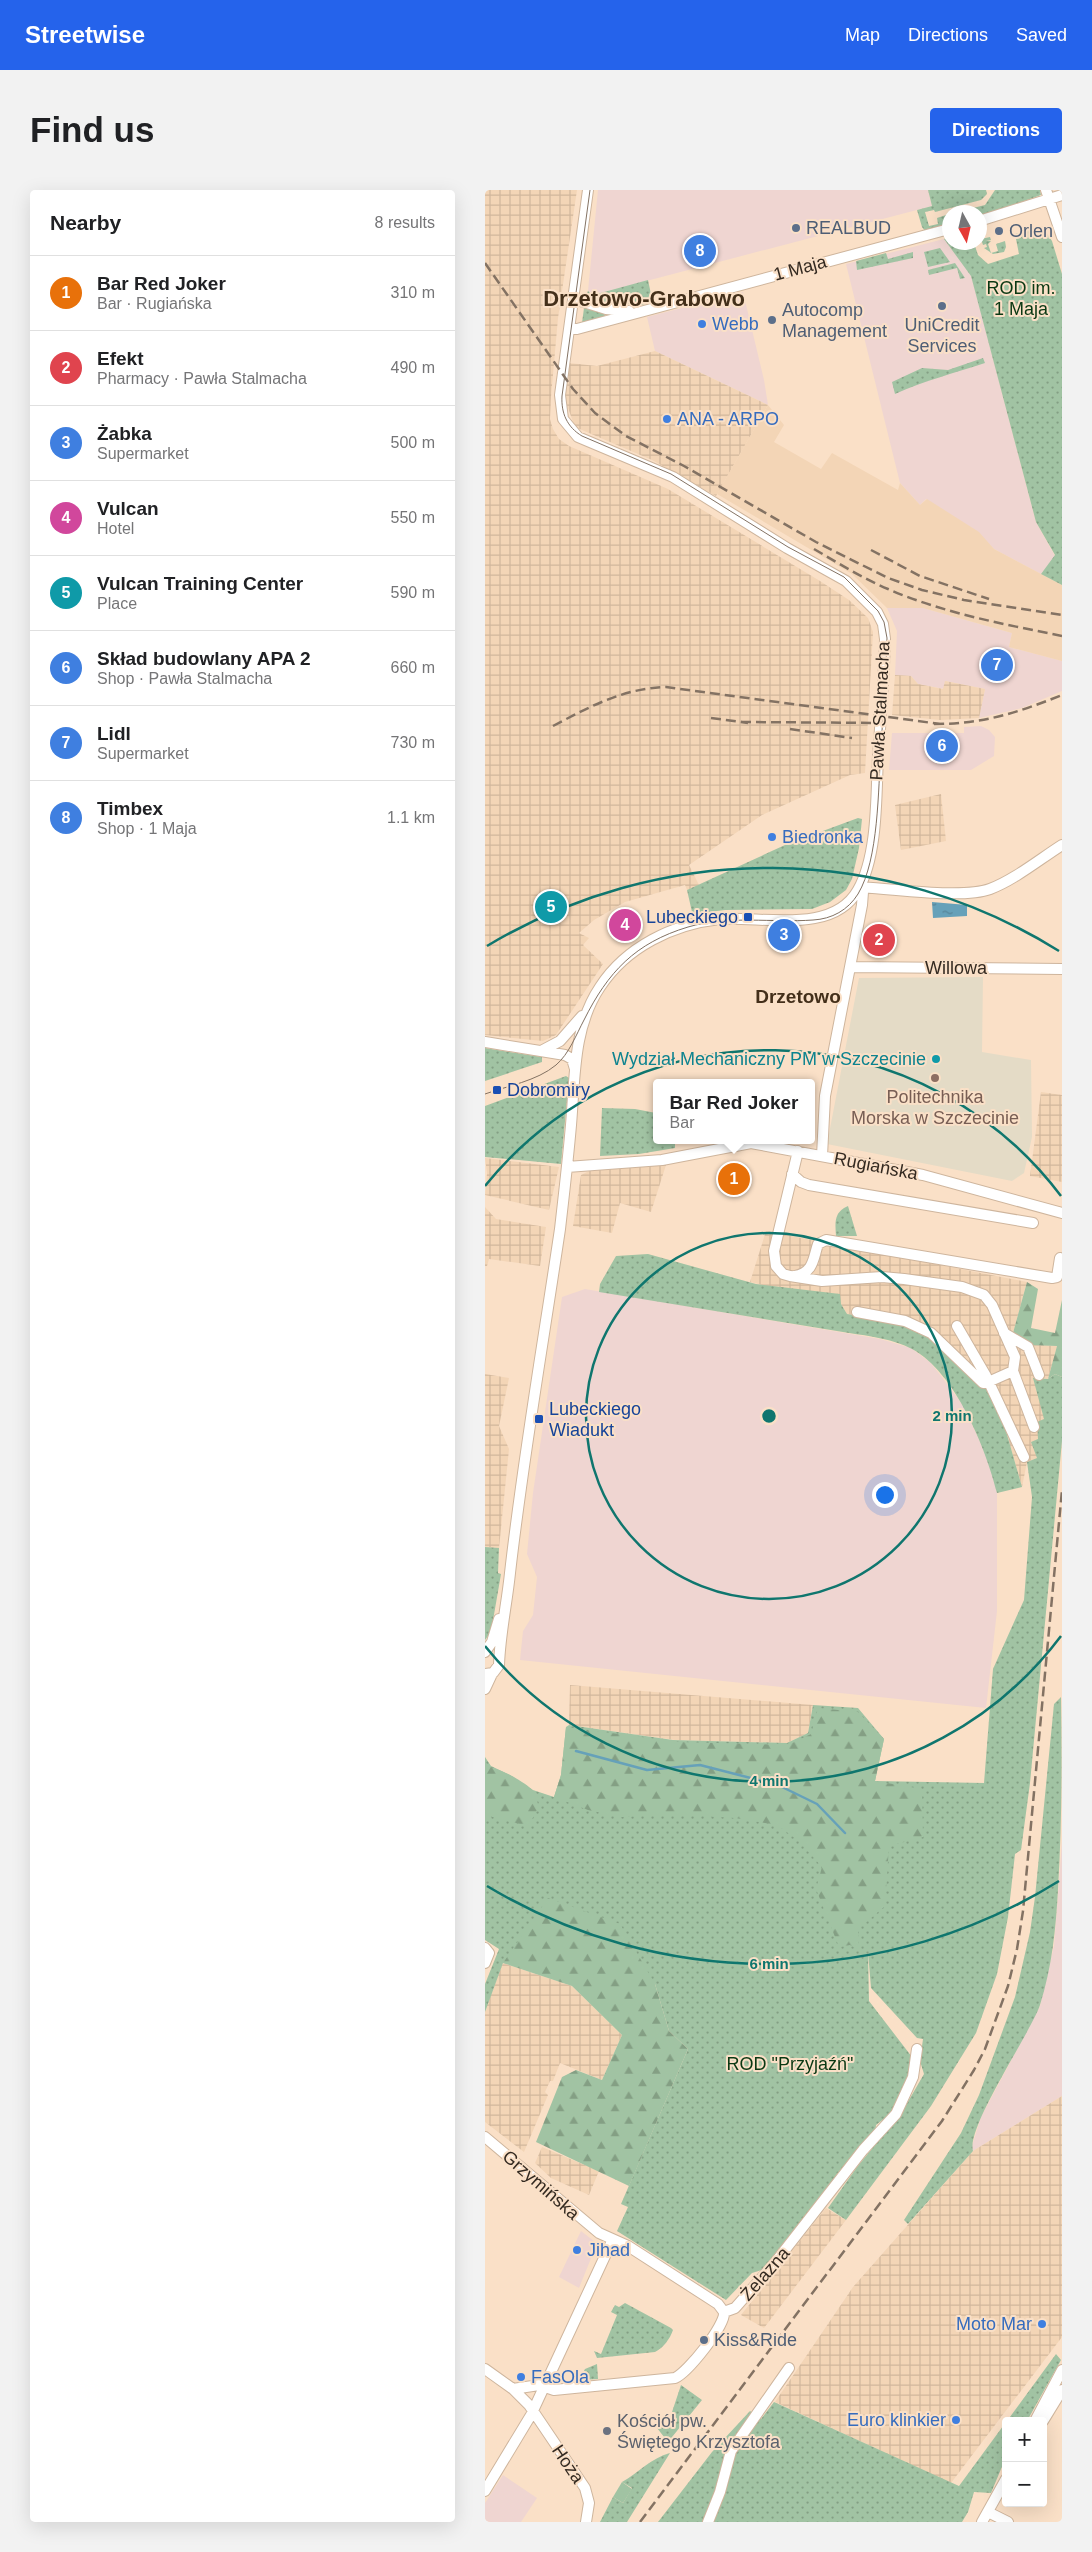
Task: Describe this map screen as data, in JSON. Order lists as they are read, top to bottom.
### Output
{
  "streets": {
    "street": [
      "1 Maja",
      "Pawła Stalmacha",
      "Willowa",
      "Rugiańska",
      "Grzymińska",
      "Żelazna",
      "Hoża"
    ]
  },
  "crossings": [
    ["1 Maja", "Pawła Stalmacha"],
    ["Pawła Stalmacha", "Willowa"],
    ["Pawła Stalmacha", "Rugiańska"],
    ["Grzymińska", "Żelazna"],
    ["Żelazna", "Hoża"]
  ],
  "districts": ["Drzetowo-Grabowo", "Drzetowo"],
  "parks": ["ROD im. 1 Maja", "ROD \"Przyjaźń\""],
  "places": {
    "other": [
      "REALBUD",
      "Orlen",
      "UniCredit Services",
      "Autocomp Management",
      "Webb",
      "ANA - ARPO",
      "Biedronka",
      "Wydział Mechaniczny PM w Szczecinie",
      "Politechnika Morska w Szczecinie",
      "Jihad",
      "Moto Mar",
      "Kiss&Ride",
      "FasOla",
      "Euro klinkier",
      "Kościół pw. Świętego Krzysztofa"
    ],
    "transit": ["Lubeckiego", "Dobromiry", "Lubeckiego Wiadukt"]
  },
  "north": "bottom",
  "page": {
    "header": "Streetwise",
    "nav": ["Map", "Directions", "Saved"],
    "buttons": "Directions",
    "title": "Find us",
    "heading": ["Nearby", "8 results"],
    "pins": [
      "8",
      "7",
      "6",
      "5",
      "4",
      "3",
      "2",
      "1"
    ],
    "list": [
      {
        "mark": "1",
        "name": "Bar Red Joker",
        "note": "Bar · Rugiańska",
        "value": "310 m"
      },
      {
        "mark": "2",
        "name": "Efekt",
        "note": "Pharmacy · Pawła Stalmacha",
        "value": "490 m"
      },
      {
        "mark": "3",
        "name": "Żabka",
        "note": "Supermarket",
        "value": "500 m"
      },
      {
        "mark": "4",
        "name": "Vulcan",
        "note": "Hotel",
        "value": "550 m"
      },
      {
        "mark": "5",
        "name": "Vulcan Training Center",
        "note": "Place",
        "value": "590 m"
      },
      {
        "mark": "6",
        "name": "Skład budowlany APA 2",
        "note": "Shop · Pawła Stalmacha",
        "value": "660 m"
      },
      {
        "mark": "7",
        "name": "Lidl",
        "note": "Supermarket",
        "value": "730 m"
      },
      {
        "mark": "8",
        "name": "Timbex",
        "note": "Shop · 1 Maja",
        "value": "1.1 km"
      }
    ],
    "popup": ["Bar Red Joker", "Bar"],
    "map_buttons": ["+", "−"]
  },
  "rings": ["2 min", "4 min", "6 min"]
}
